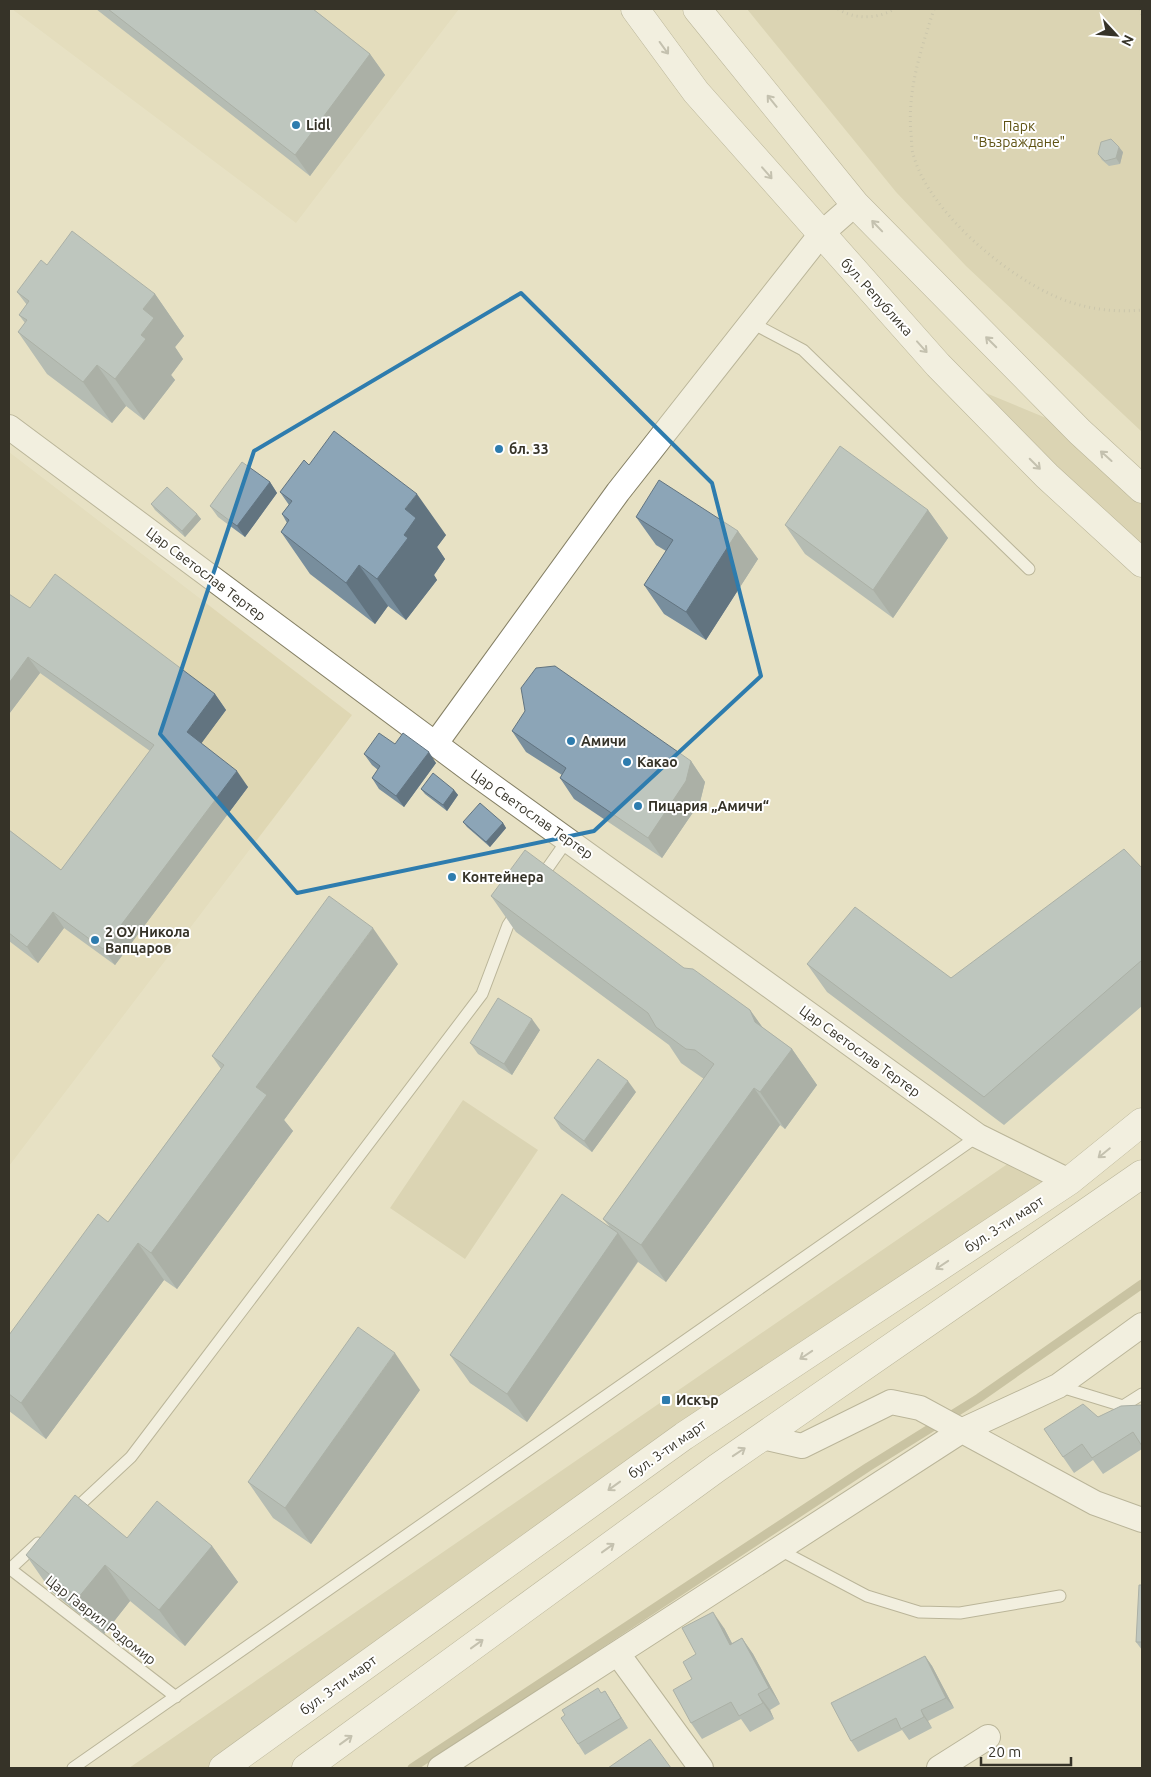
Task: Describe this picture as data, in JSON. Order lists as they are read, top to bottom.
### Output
{
  "streets": {
    "street": ["бул. Република", "Цар Светослав Тертер", "бул. 3-ти март"],
    "lane": ["Цар Гаврил Радомир"]
  },
  "crossings": [
    ["Цар Светослав Тертер", "бул. 3-ти март"]
  ],
  "parks": ["Парк \"Възраждане\""],
  "places": {
    "other": [
      "Lidl",
      "бл. 33",
      "Амичи",
      "Какао",
      "Пицария „Амичи“",
      "Контейнера",
      "2 ОУ Никола Вапцаров"
    ],
    "transit": ["Искър"]
  },
  "scale_bar": "20 m",
  "north": "bottom right"
}
